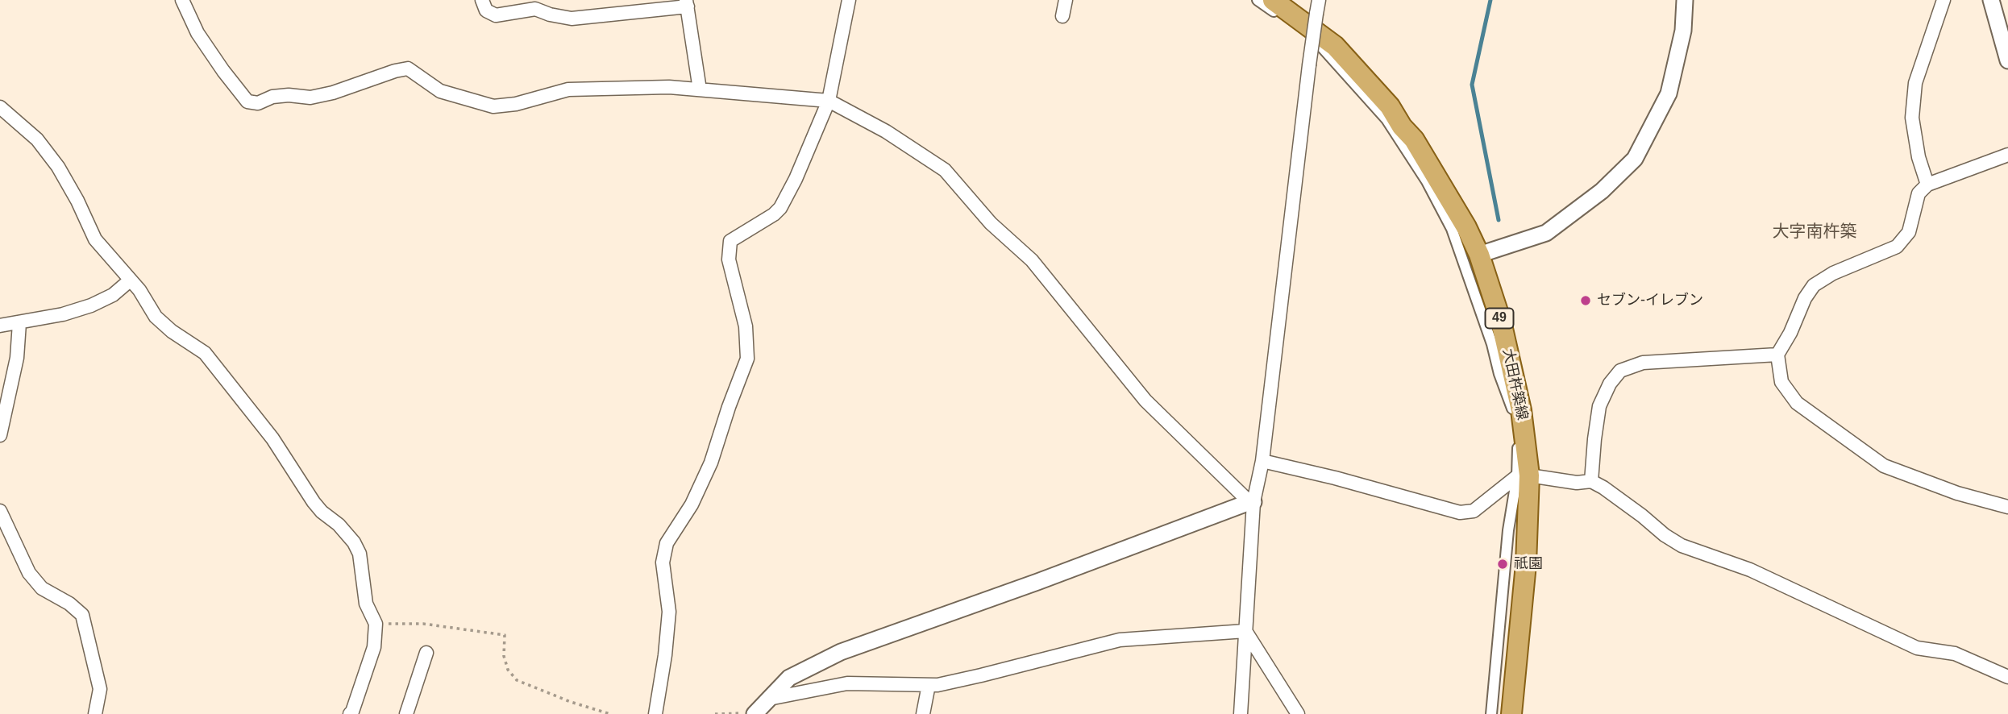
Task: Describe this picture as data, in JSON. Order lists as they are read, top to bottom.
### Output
{
  "streets": {
    "main road": ["49", "大田杵築線"]
  },
  "districts": ["大字南杵築"],
  "places": ["セブン-イレブン", "祇園"]
}
